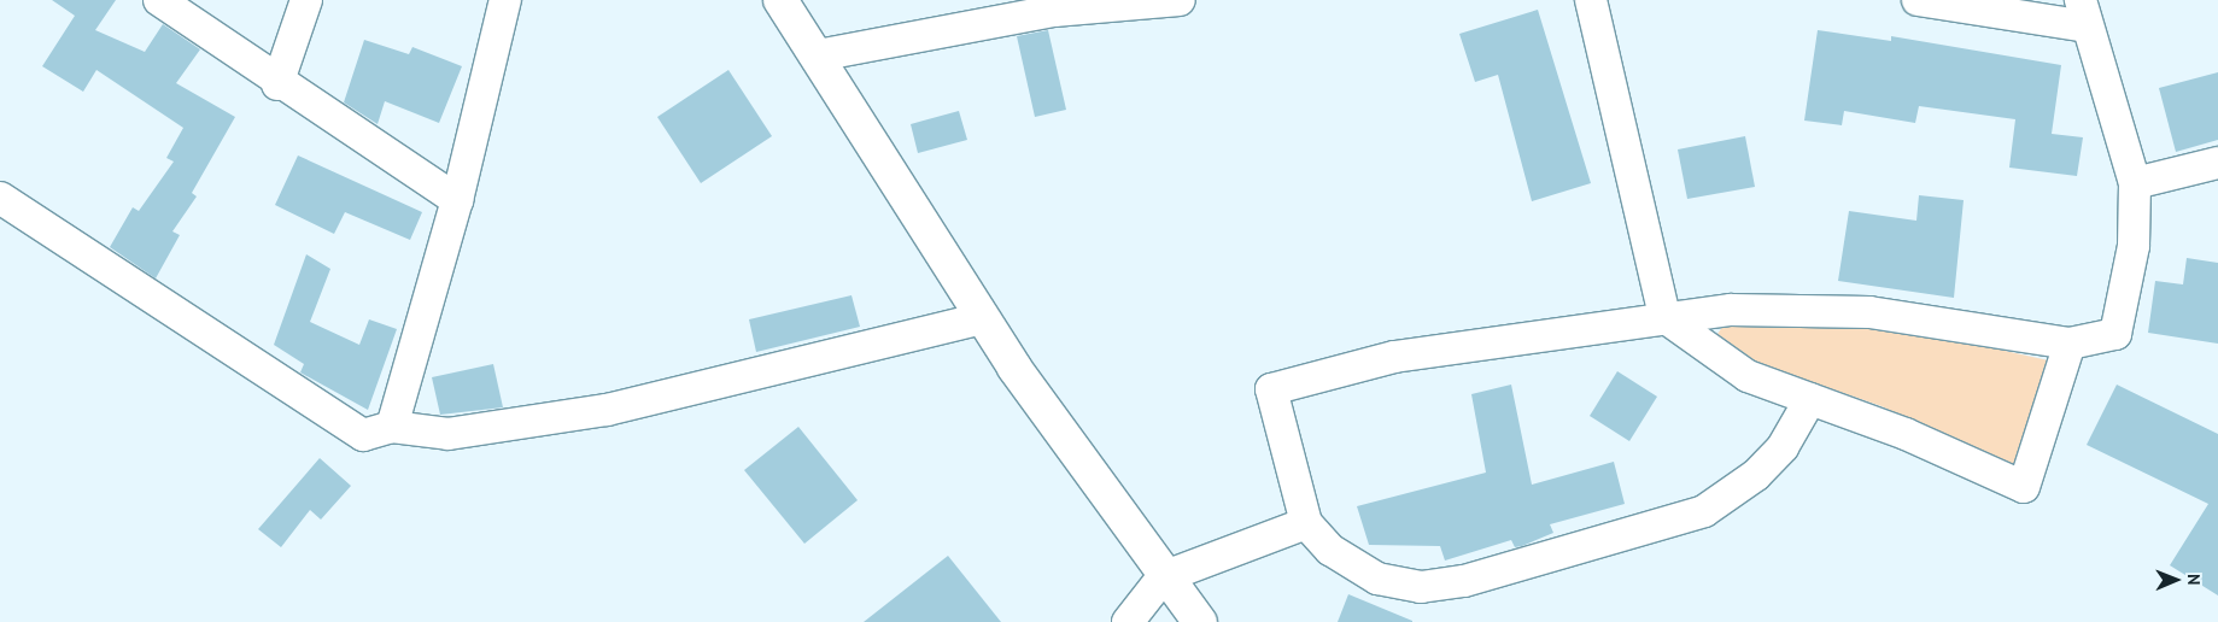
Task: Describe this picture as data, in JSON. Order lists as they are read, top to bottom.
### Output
{
  "north": "right"
}
